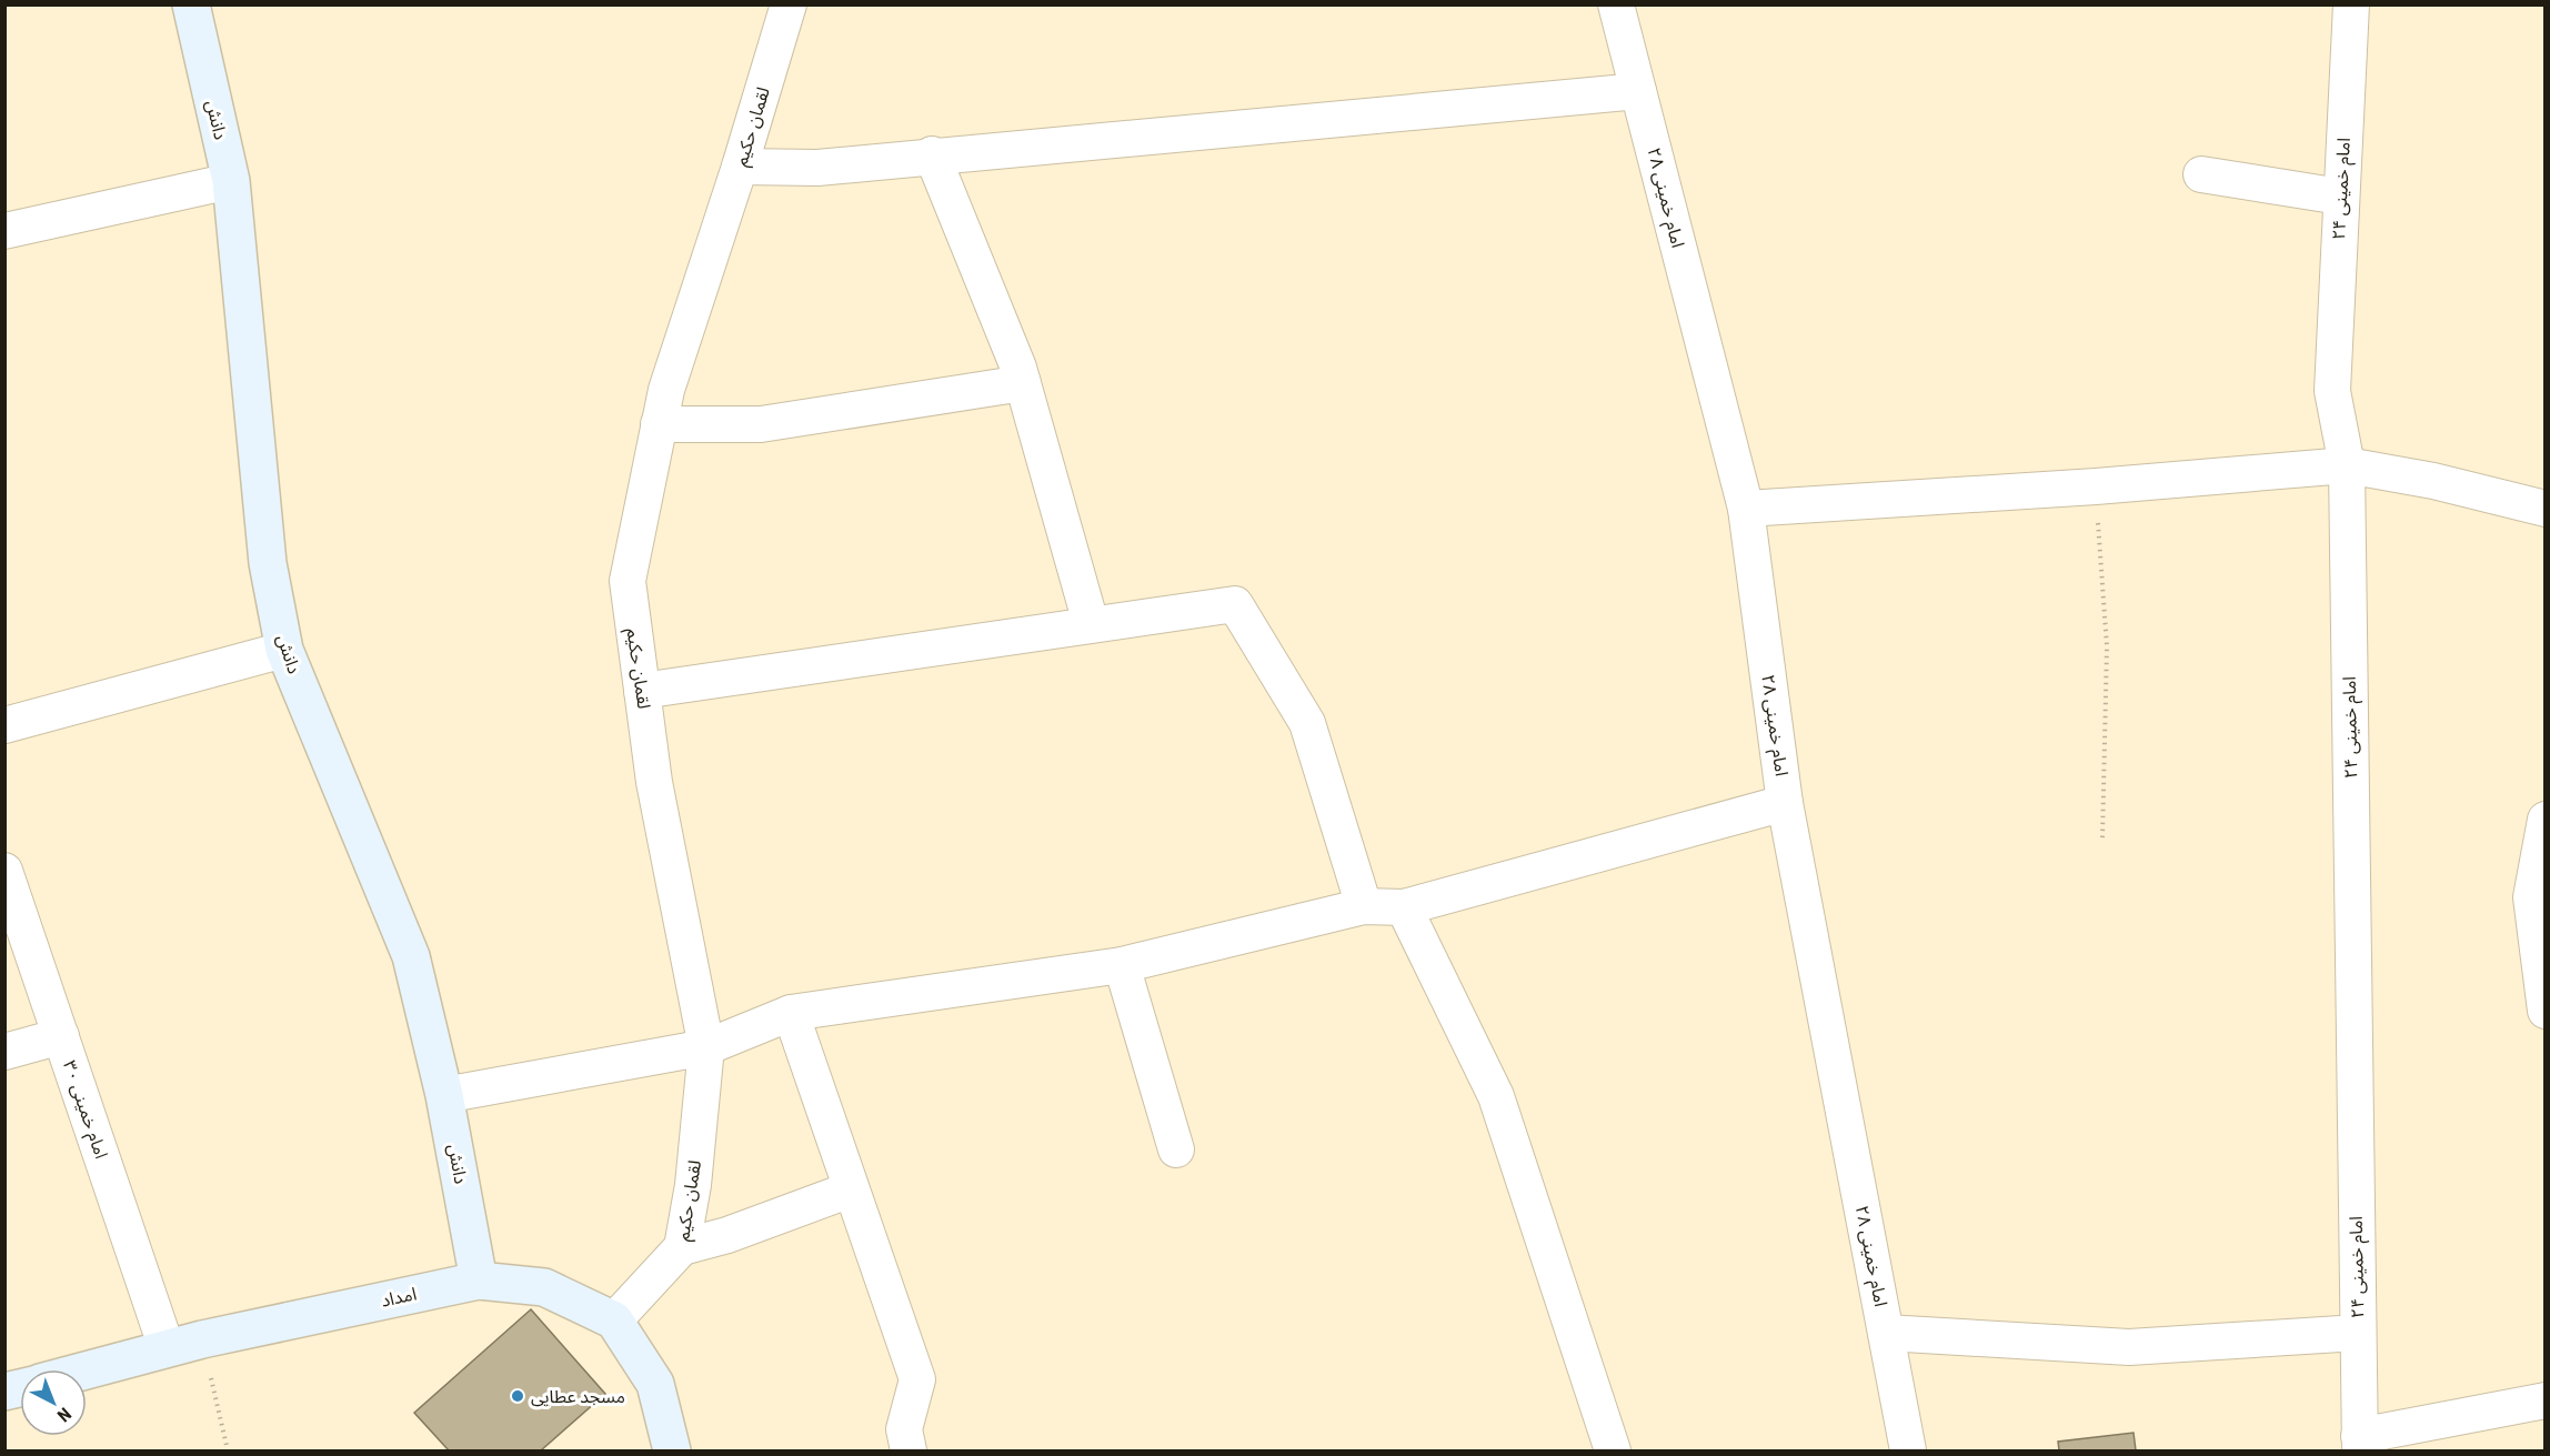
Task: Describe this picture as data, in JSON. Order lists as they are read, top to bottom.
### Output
{
  "streets": {
    "street": [
      "دانش",
      "لقمان حکیم",
      "امام خمینی ۲۴",
      "امام خمینی ۲۸",
      "امام خمینی ۳۰",
      "امداد"
    ]
  },
  "crossings": [
    ["دانش", "امداد"],
    ["لقمان حکیم", "امداد"],
    ["امام خمینی ۳۰", "امداد"]
  ],
  "places": ["مسجد عطایی"],
  "north": "bottom right"
}
